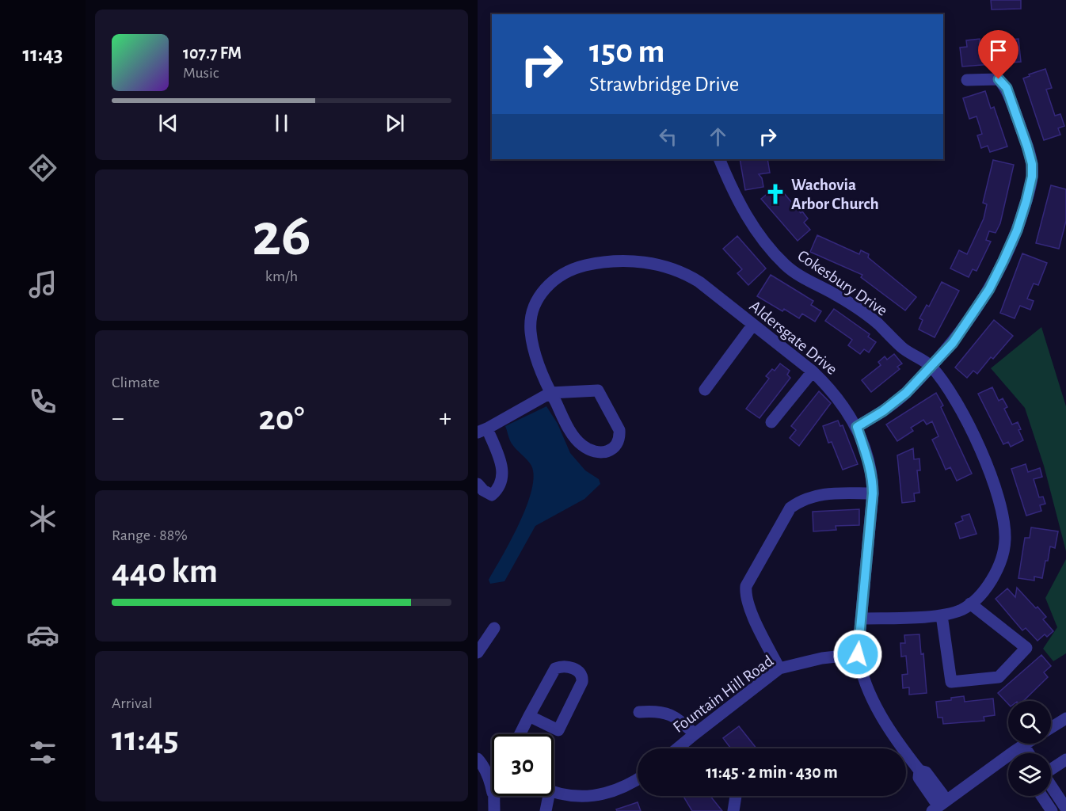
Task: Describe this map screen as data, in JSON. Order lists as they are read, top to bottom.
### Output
{
  "streets": {
    "street": ["Cokesbury Drive", "Aldersgate Drive", "Fountain Hill Road"]
  },
  "crossings": [
    ["Cokesbury Drive", "Aldersgate Drive"],
    ["Aldersgate Drive", "Fountain Hill Road"]
  ],
  "places": {
    "church": ["Wachovia Arbor Church"]
  },
  "page": {
    "tabs": "11:43",
    "turn": ["150 m", "Strawbridge Drive"],
    "song": ["107.7 FM", "Music"],
    "tile": [
      ["26", "km/h"],
      "Climate",
      ["Range · 88%", "440 km"],
      ["Arrival", "11:45"]
    ],
    "heat": ["−", "20°", "+"],
    "limit": "30",
    "trip": "11:45 · 2 min · 430 m"
  }
}
